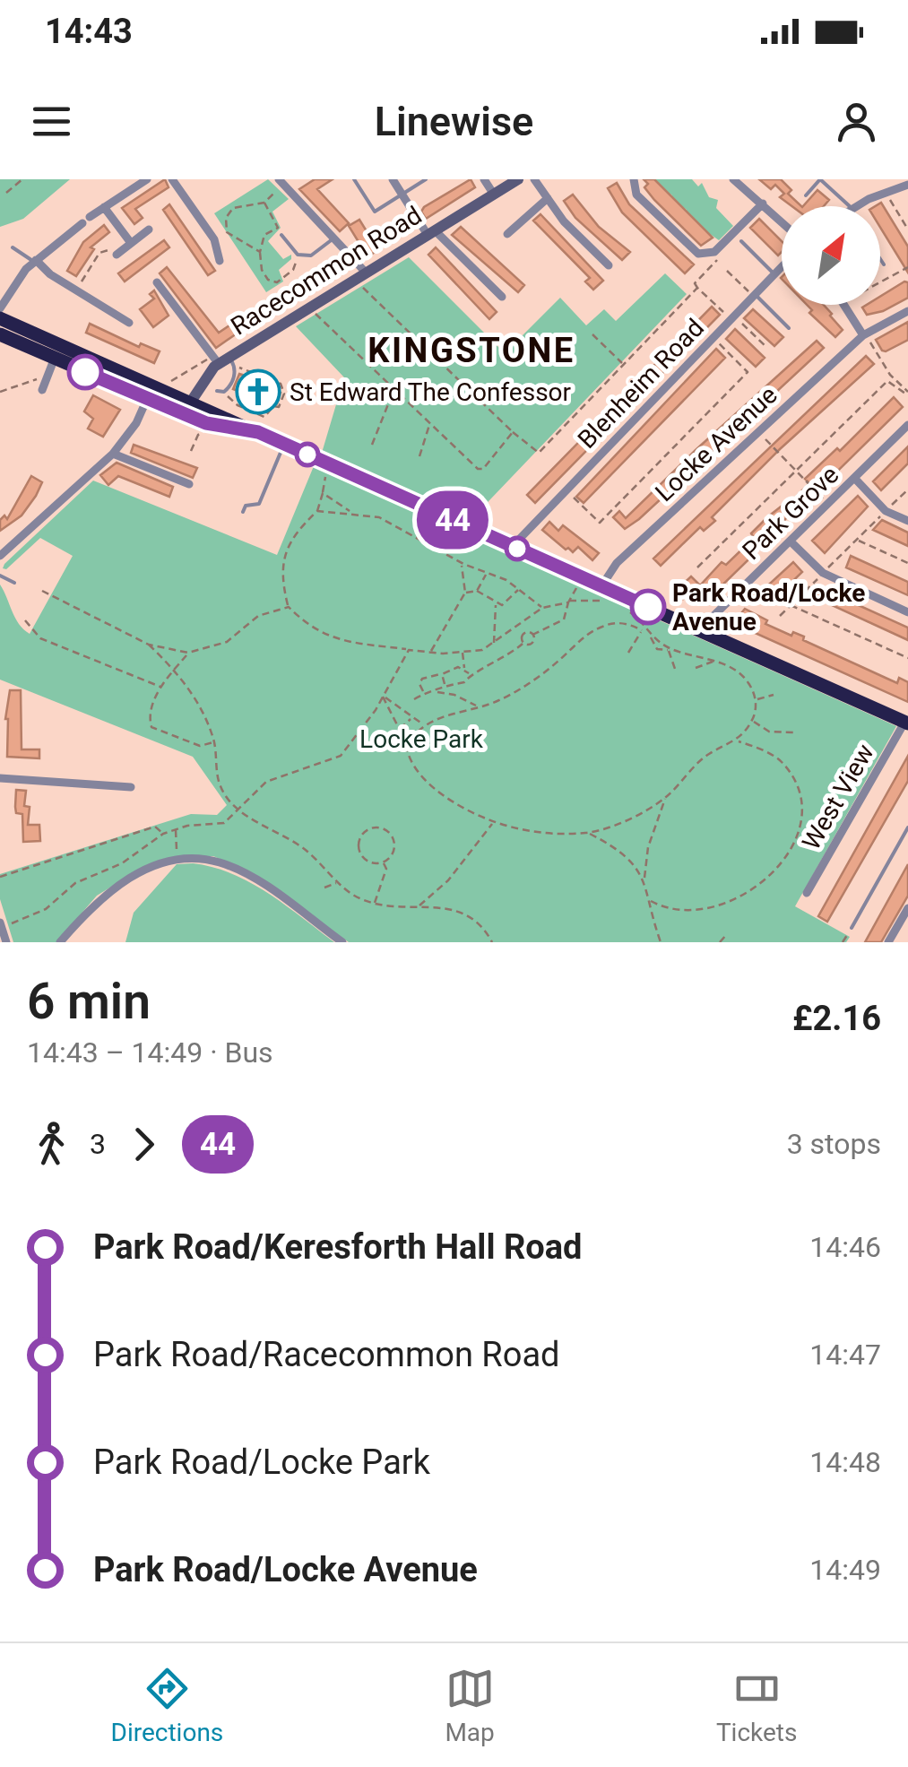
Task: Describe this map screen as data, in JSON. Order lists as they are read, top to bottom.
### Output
{
  "streets": {
    "street": [
      "Racecommon Road",
      "Blenheim Road",
      "Locke Avenue",
      "Park Grove",
      "West View"
    ]
  },
  "districts": ["KINGSTONE"],
  "parks": ["Locke Park"],
  "places": {
    "church": ["St Edward The Confessor"],
    "other": ["Park Road/Locke Avenue"]
  },
  "lines": ["bus line 44"],
  "north": "top right",
  "page": {
    "status": "14:43",
    "header": "Linewise",
    "on_map": "44",
    "heading": ["6 min", "14:43 – 14:49 · Bus", "£2.16"],
    "legs": ["3", "44", "3 stops"],
    "list": [
      {
        "name": "Park Road/Keresforth Hall Road",
        "value": "14:46"
      },
      {
        "name": "Park Road/Racecommon Road",
        "value": "14:47"
      },
      {
        "name": "Park Road/Locke Park",
        "value": "14:48"
      },
      {
        "name": "Park Road/Locke Avenue",
        "value": "14:49"
      }
    ],
    "tabs": ["Directions", "Map", "Tickets"]
  }
}
